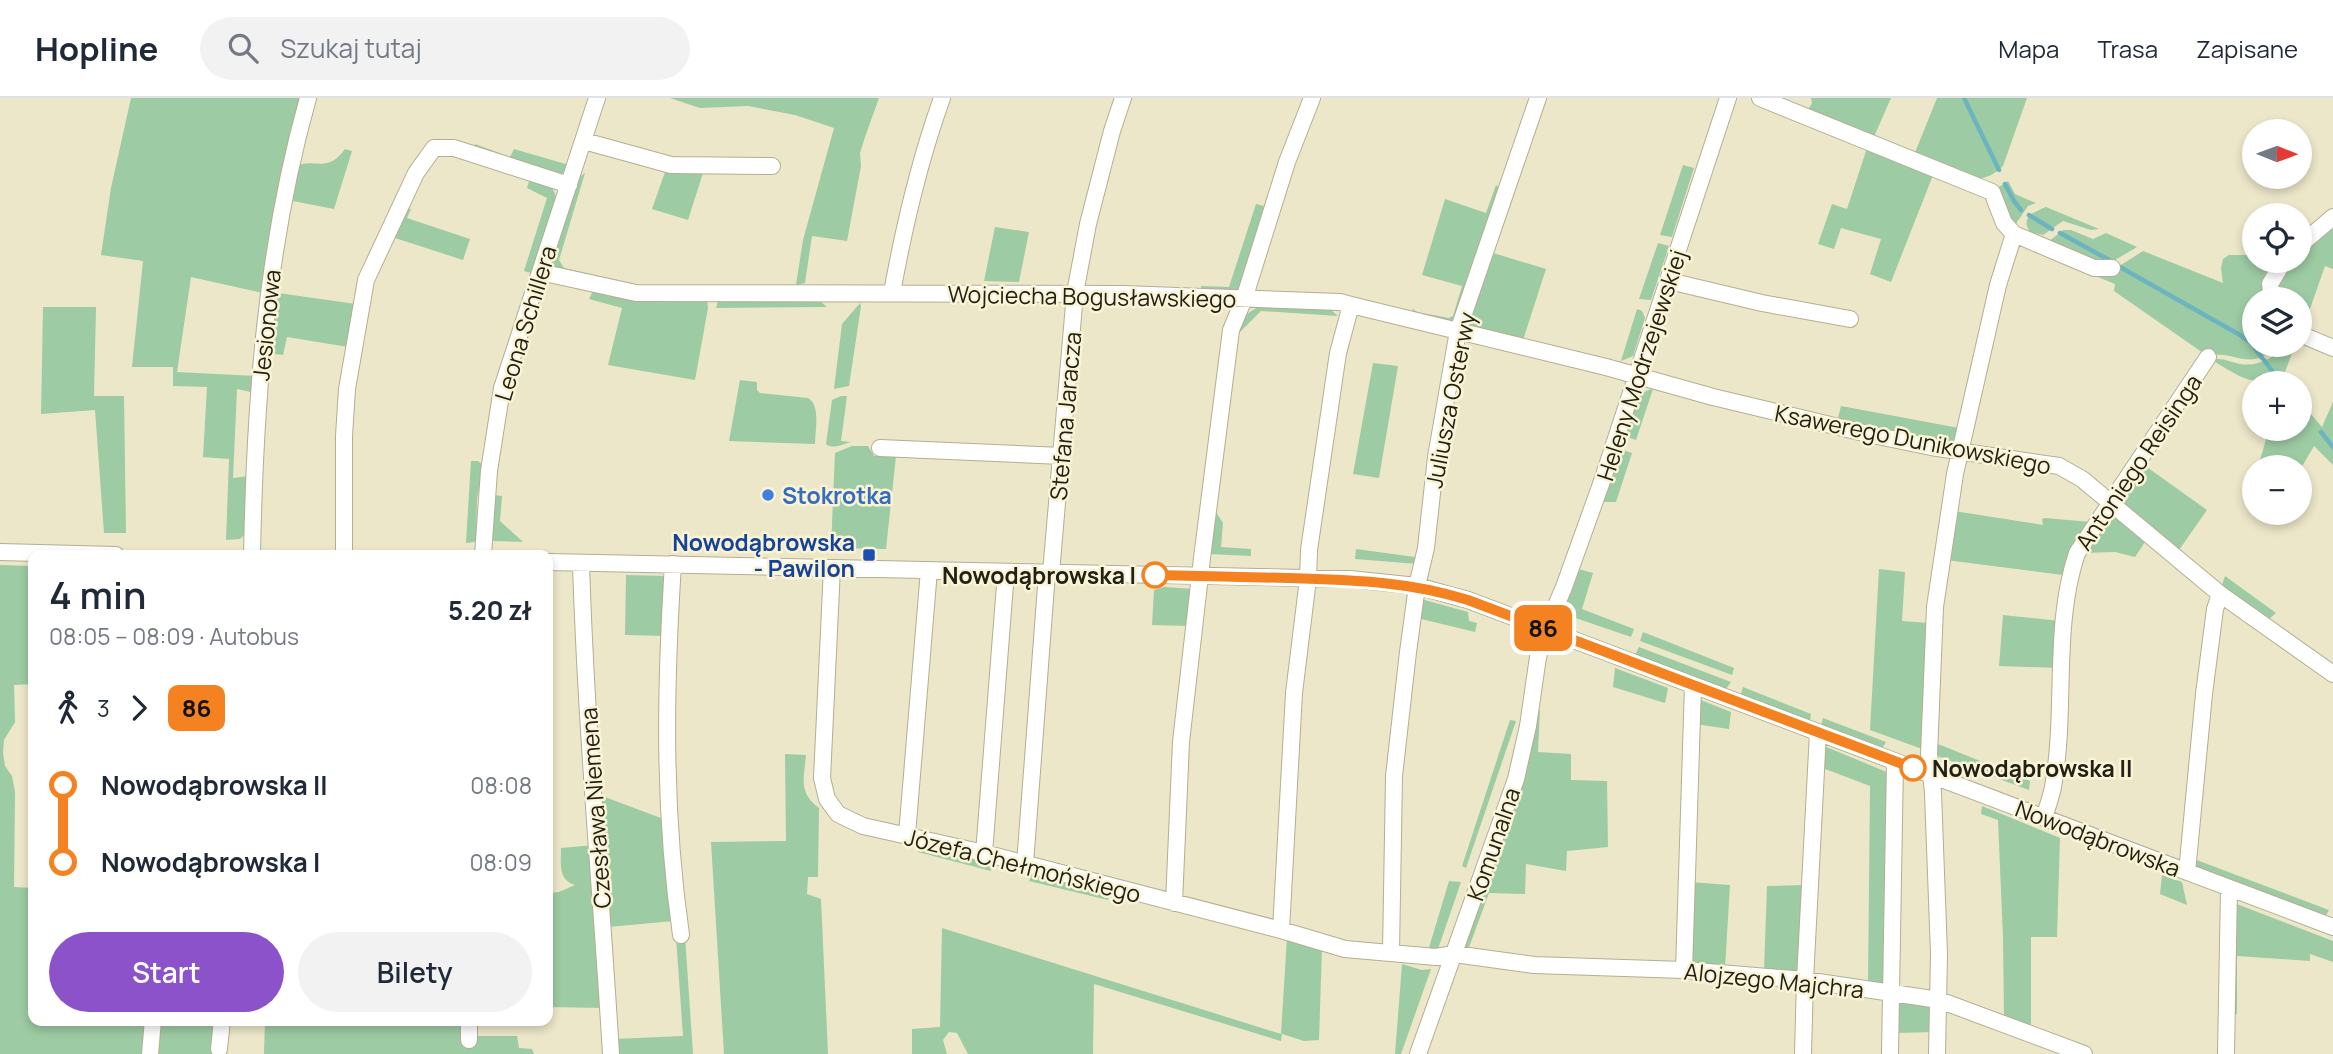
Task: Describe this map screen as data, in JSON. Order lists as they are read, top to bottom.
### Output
{
  "streets": {
    "street": [
      "Wojciecha Bogusławskiego",
      "Leona Schillera",
      "Jesionowa",
      "Heleny Modrzejewskiej",
      "Juliusza Osterwy",
      "Stefana Jaracza",
      "Ksawerego Dunikowskiego",
      "Antoniego Reisinga",
      "Czesława Niemena",
      "Nowodąbrowska",
      "Komunalna",
      "Józefa Chełmońskiego",
      "Alojzego Majchra"
    ]
  },
  "crossings": [
    ["Wojciecha Bogusławskiego", "Leona Schillera"],
    ["Wojciecha Bogusławskiego", "Heleny Modrzejewskiej"],
    ["Wojciecha Bogusławskiego", "Juliusza Osterwy"],
    ["Wojciecha Bogusławskiego", "Stefana Jaracza"],
    ["Wojciecha Bogusławskiego", "Ksawerego Dunikowskiego"],
    ["Heleny Modrzejewskiej", "Ksawerego Dunikowskiego"],
    ["Heleny Modrzejewskiej", "Nowodąbrowska"],
    ["Heleny Modrzejewskiej", "Komunalna"],
    ["Juliusza Osterwy", "Nowodąbrowska"],
    ["Juliusza Osterwy", "Józefa Chełmońskiego"],
    ["Stefana Jaracza", "Nowodąbrowska"],
    ["Stefana Jaracza", "Józefa Chełmońskiego"],
    ["Ksawerego Dunikowskiego", "Antoniego Reisinga"],
    ["Antoniego Reisinga", "Nowodąbrowska"],
    ["Czesława Niemena", "Nowodąbrowska"],
    ["Nowodąbrowska", "Komunalna"],
    ["Nowodąbrowska", "Józefa Chełmońskiego"],
    ["Komunalna", "Józefa Chełmońskiego"],
    ["Komunalna", "Alojzego Majchra"],
    ["Józefa Chełmońskiego", "Alojzego Majchra"]
  ],
  "places": {
    "other": ["Stokrotka", "Nowodąbrowska I", "Nowodąbrowska II"],
    "transit": ["Nowodąbrowska - Pawilon"]
  },
  "lines": ["bus line 86"],
  "north": "right",
  "page": {
    "header": "Hopline",
    "search": "Szukaj tutaj",
    "nav": ["Mapa", "Trasa", "Zapisane"],
    "on_map": "86",
    "map_buttons": ["+", "−"],
    "heading": ["4 min", "08:05 – 08:09 · Autobus", "5.20 zł"],
    "legs": ["3", "86"],
    "list": [
      {
        "name": "Nowodąbrowska II",
        "value": "08:08"
      },
      {
        "name": "Nowodąbrowska I",
        "value": "08:09"
      }
    ],
    "buttons": ["Start", "Bilety"]
  }
}
